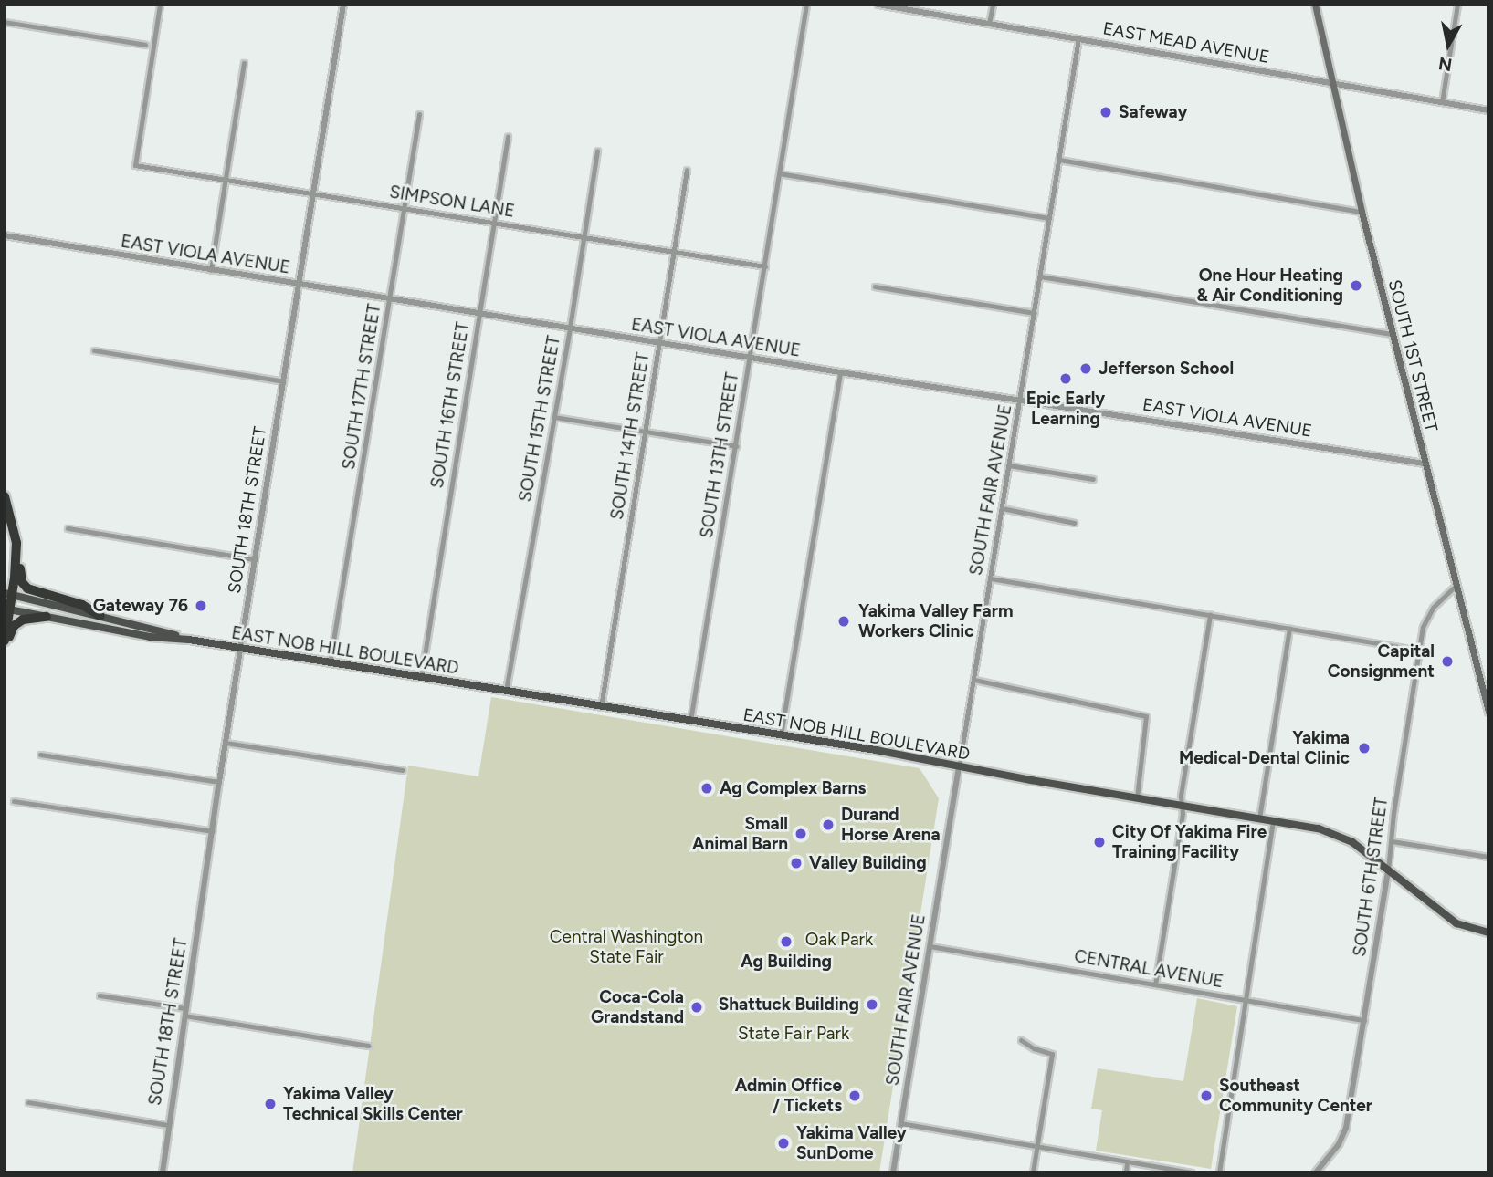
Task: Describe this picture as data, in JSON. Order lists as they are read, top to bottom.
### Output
{
  "streets": {
    "main road": ["SOUTH 1ST STREET", "EAST NOB HILL BOULEVARD"],
    "street": [
      "EAST MEAD AVENUE",
      "SIMPSON LANE",
      "EAST VIOLA AVENUE",
      "SOUTH 17TH STREET",
      "SOUTH 16TH STREET",
      "SOUTH 15TH STREET",
      "SOUTH 14TH STREET",
      "SOUTH 13TH STREET",
      "SOUTH FAIR AVENUE",
      "SOUTH 18TH STREET",
      "SOUTH 6TH STREET",
      "CENTRAL AVENUE"
    ]
  },
  "crossings": [
    ["EAST MEAD AVENUE", "SOUTH 1ST STREET"],
    ["EAST MEAD AVENUE", "SOUTH FAIR AVENUE"],
    ["SIMPSON LANE", "SOUTH 17TH STREET"],
    ["SIMPSON LANE", "SOUTH 16TH STREET"],
    ["SIMPSON LANE", "SOUTH 15TH STREET"],
    ["SIMPSON LANE", "SOUTH 14TH STREET"],
    ["SIMPSON LANE", "SOUTH 13TH STREET"],
    ["SIMPSON LANE", "SOUTH 18TH STREET"],
    ["EAST VIOLA AVENUE", "SOUTH 1ST STREET"],
    ["EAST VIOLA AVENUE", "SOUTH 17TH STREET"],
    ["EAST VIOLA AVENUE", "SOUTH 16TH STREET"],
    ["EAST VIOLA AVENUE", "SOUTH 15TH STREET"],
    ["EAST VIOLA AVENUE", "SOUTH 14TH STREET"],
    ["EAST VIOLA AVENUE", "SOUTH 13TH STREET"],
    ["EAST VIOLA AVENUE", "SOUTH FAIR AVENUE"],
    ["EAST VIOLA AVENUE", "SOUTH 18TH STREET"],
    ["SOUTH 1ST STREET", "SOUTH 6TH STREET"],
    ["SOUTH 17TH STREET", "EAST NOB HILL BOULEVARD"],
    ["SOUTH 16TH STREET", "EAST NOB HILL BOULEVARD"],
    ["SOUTH 15TH STREET", "EAST NOB HILL BOULEVARD"],
    ["SOUTH 14TH STREET", "EAST NOB HILL BOULEVARD"],
    ["SOUTH 13TH STREET", "EAST NOB HILL BOULEVARD"],
    ["SOUTH FAIR AVENUE", "EAST NOB HILL BOULEVARD"],
    ["SOUTH FAIR AVENUE", "CENTRAL AVENUE"],
    ["SOUTH 18TH STREET", "EAST NOB HILL BOULEVARD"],
    ["EAST NOB HILL BOULEVARD", "SOUTH 6TH STREET"],
    ["SOUTH 6TH STREET", "CENTRAL AVENUE"]
  ],
  "parks": ["Central Washington State Fair", "Oak Park", "State Fair Park"],
  "places": [
    "Safeway",
    "One Hour Heating & Air Conditioning",
    "Jefferson School",
    "Epic Early Learning",
    "Gateway 76",
    "Yakima Valley Farm Workers Clinic",
    "Capital Consignment",
    "Yakima Medical-Dental Clinic",
    "Ag Complex Barns",
    "Durand Horse Arena",
    "Small Animal Barn",
    "City Of Yakima Fire Training Facility",
    "Valley Building",
    "Ag Building",
    "Shattuck Building",
    "Coca-Cola Grandstand",
    "Admin Office / Tickets",
    "Southeast Community Center",
    "Yakima Valley Technical Skills Center",
    "Yakima Valley SunDome"
  ],
  "north": "bottom"
}
